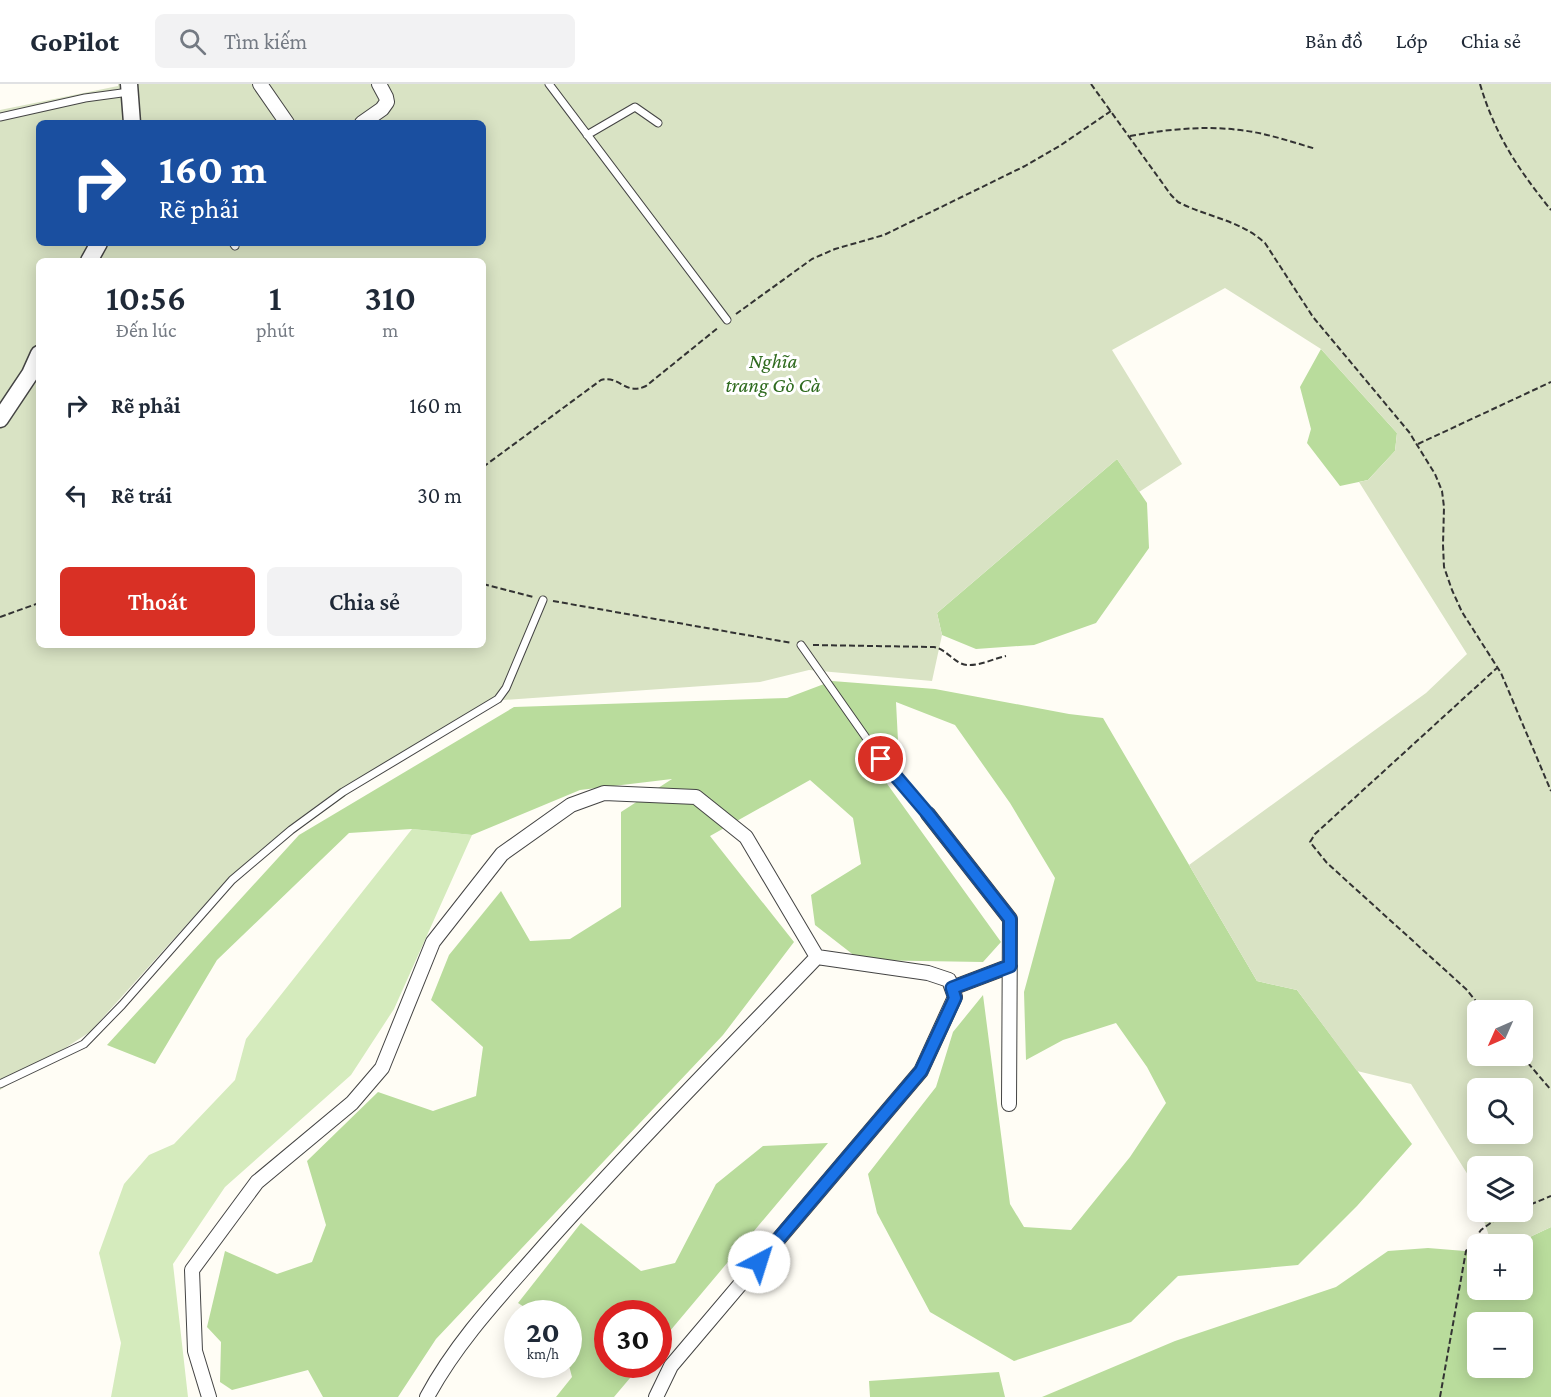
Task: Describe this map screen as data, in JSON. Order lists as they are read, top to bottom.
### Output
{
  "parks": ["Nghĩa trang Gò Cà"],
  "north": "bottom left",
  "page": {
    "header": "GoPilot",
    "search": "Tìm kiếm",
    "nav": ["Bản đồ", "Lớp", "Chia sẻ"],
    "turn": ["160 m", "Rẽ phải"],
    "eta": [
      "10:56",
      "Đến lúc",
      "1",
      "phút",
      "310",
      "m"
    ],
    "list": [
      {
        "name": "Rẽ phải",
        "value": "160 m"
      },
      {
        "name": "Rẽ trái",
        "value": "30 m"
      }
    ],
    "buttons": ["Thoát", "Chia sẻ"],
    "map_buttons": ["+", "−"],
    "speed": "20 km/h",
    "limit": "30"
  }
}
